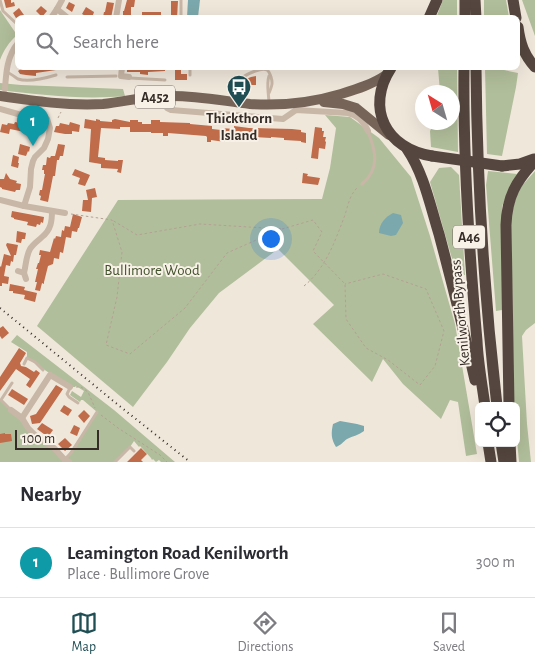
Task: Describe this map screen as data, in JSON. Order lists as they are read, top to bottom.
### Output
{
  "streets": {
    "highway": ["A46", "Kenilworth Bypass"],
    "main road": ["A452"]
  },
  "parks": ["Bullimore Wood"],
  "places": {
    "bus stop": ["Thickthorn Island"]
  },
  "scale_bar": "100 m",
  "north": "top left",
  "page": {
    "search": "Search here",
    "pins": "1",
    "scale": "100 m",
    "heading": "Nearby",
    "list": [
      {
        "mark": "1",
        "name": "Leamington Road Kenilworth",
        "note": "Place · Bullimore Grove",
        "value": "300 m"
      }
    ],
    "nav": ["Map", "Directions", "Saved"]
  }
}
